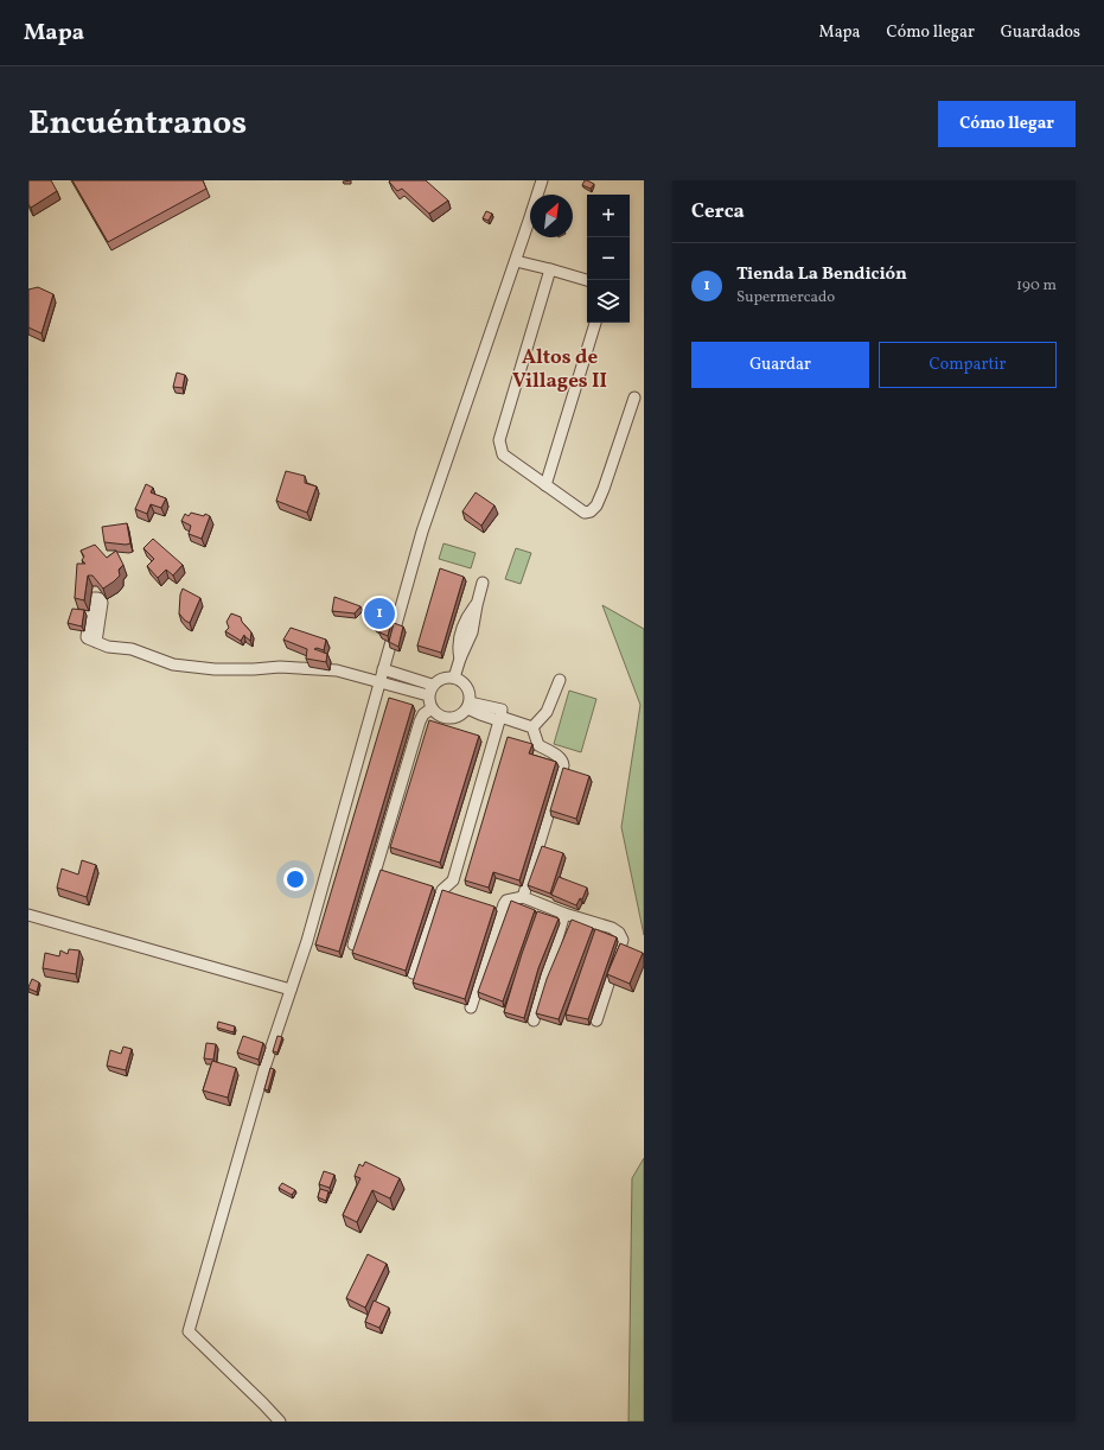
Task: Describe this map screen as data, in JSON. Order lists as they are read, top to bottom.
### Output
{
  "districts": ["Altos de Villages II"],
  "north": "top right",
  "page": {
    "header": "Mapa",
    "nav": ["Mapa", "Cómo llegar", "Guardados"],
    "title": "Encuéntranos",
    "buttons": [
      "Cómo llegar",
      ["Guardar", "Compartir"]
    ],
    "heading": "Cerca",
    "map_buttons": ["+", "−"],
    "list": [
      {
        "mark": "1",
        "name": "Tienda La Bendición",
        "note": "Supermercado",
        "value": "190 m"
      }
    ],
    "pins": "1"
  }
}
